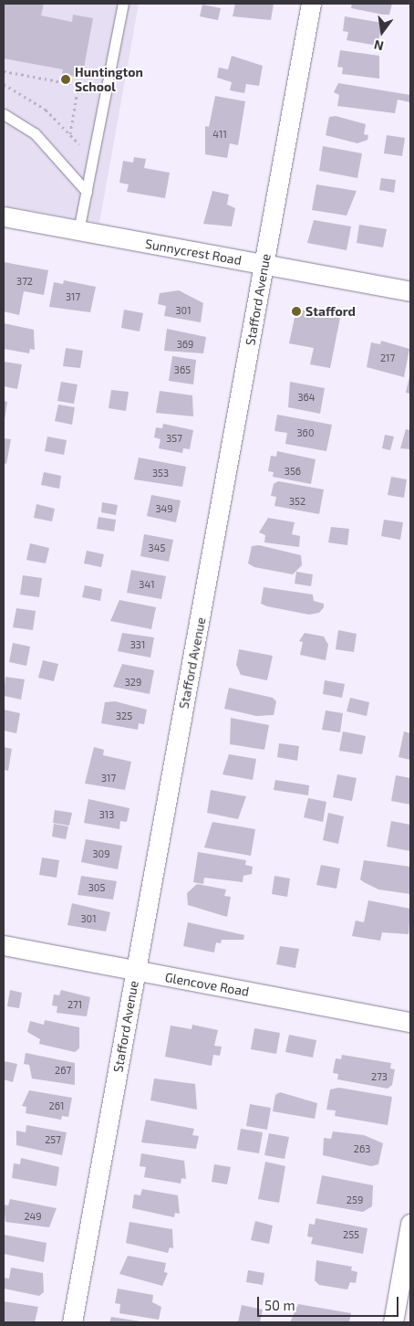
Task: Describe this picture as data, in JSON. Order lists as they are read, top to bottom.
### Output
{
  "streets": {
    "street": ["Sunnycrest Road", "Stafford Avenue", "Glencove Road"]
  },
  "crossings": [
    ["Sunnycrest Road", "Stafford Avenue"],
    ["Stafford Avenue", "Glencove Road"]
  ],
  "places": ["Huntington School", "Stafford"],
  "house_numbers": [
    "411",
    "372",
    "317",
    "301",
    "369",
    "217",
    "365",
    "364",
    "360",
    "357",
    "356",
    "353",
    "352",
    "349",
    "345",
    "341",
    "331",
    "329",
    "325",
    "317",
    "313",
    "309",
    "305",
    "301",
    "271",
    "267",
    "273",
    "261",
    "257",
    "263",
    "259",
    "249",
    "255"
  ],
  "scale_bar": "50 m",
  "north": "bottom"
}
